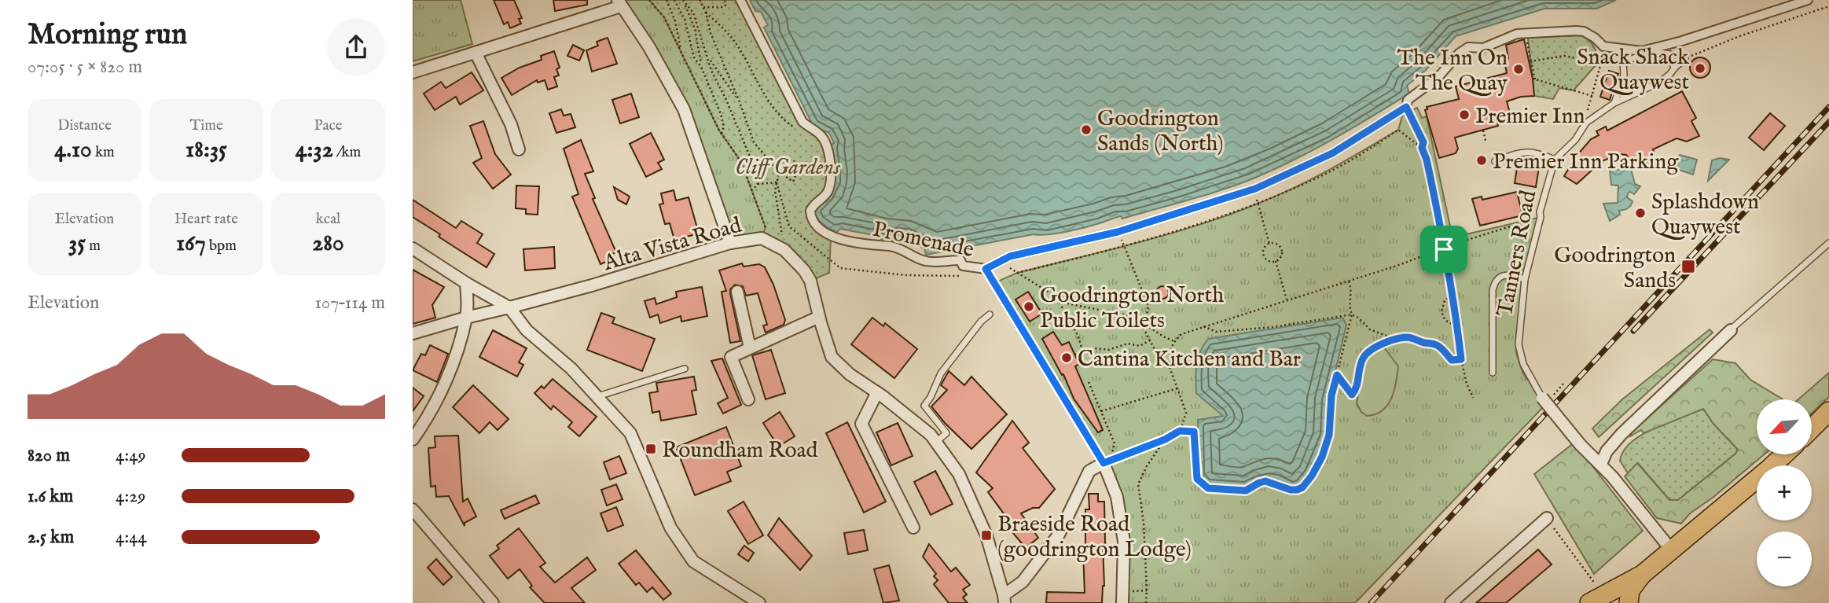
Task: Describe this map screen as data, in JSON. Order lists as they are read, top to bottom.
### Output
{
  "streets": {
    "street": ["Promenade", "Alta Vista Road", "Tanners Road"]
  },
  "parks": ["Cliff Gardens"],
  "places": {
    "other": [
      "Snack Shack Quaywest",
      "The Inn On The Quay",
      "Premier Inn",
      "Goodrington Sands (North)",
      "Premier Inn Parking",
      "Splashdown Quaywest",
      "Goodrington North Public Toilets",
      "Cantina Kitchen and Bar"
    ],
    "transit": ["Goodrington Sands", "Roundham Road", "Braeside Road (goodrington Lodge)"]
  },
  "north": "bottom left",
  "page": {
    "heading": ["Morning run", "07:05 · 5 × 820 m"],
    "stats": [
      ["Distance", "4.10 km"],
      ["Time", "18:35"],
      ["Pace", "4:32 /km"],
      ["Elevation", "35 m"],
      ["Heart rate", "167 bpm"],
      ["kcal", "280"]
    ],
    "chart": ["Elevation", "107–114 m"],
    "map_buttons": ["+", "−"],
    "list": [
      {
        "name": "820 m",
        "note": "4:49"
      },
      {
        "name": "1.6 km",
        "note": "4:29"
      },
      {
        "name": "2.5 km",
        "note": "4:44"
      }
    ]
  }
}
